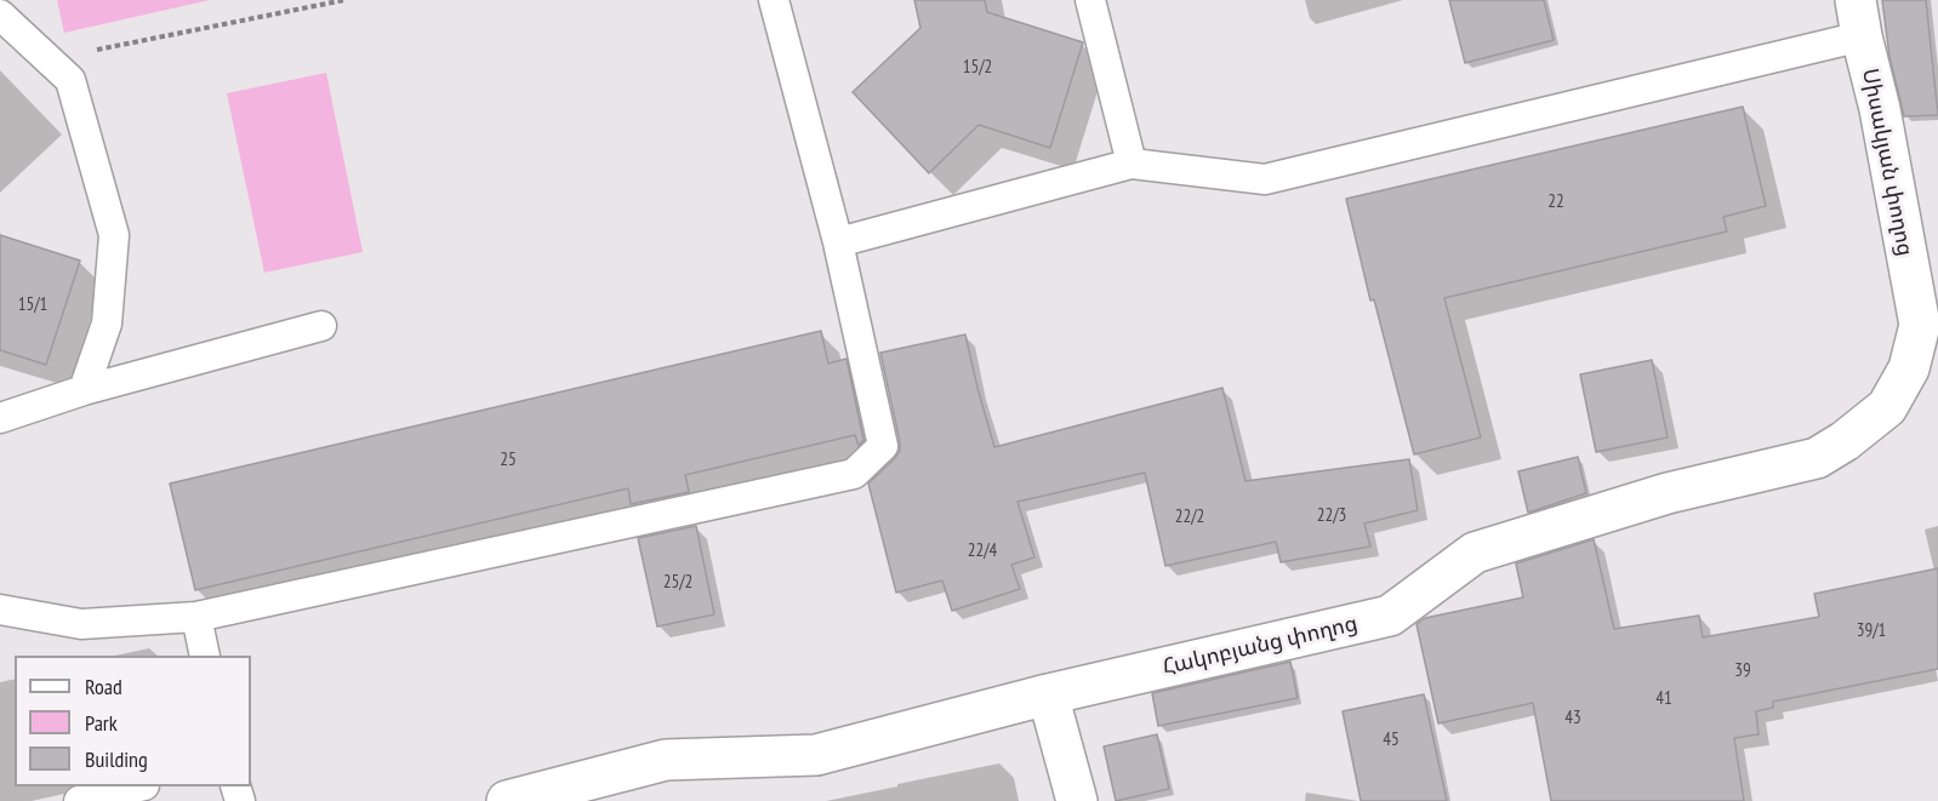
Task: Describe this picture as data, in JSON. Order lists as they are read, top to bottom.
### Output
{
  "streets": {
    "street": ["Սիսակյան փողոց", "Հակոբյանց փողոց"]
  },
  "crossings": [
    ["Սիսակյան փողոց", "Հակոբյանց փողոց"]
  ],
  "house_numbers": [
    "15/2",
    "22",
    "15/1",
    "25",
    "22/3",
    "22/2",
    "22/4",
    "25/2",
    "39/1",
    "39",
    "41",
    "43",
    "45"
  ],
  "legend": ["Road", "Park", "Building"]
}
